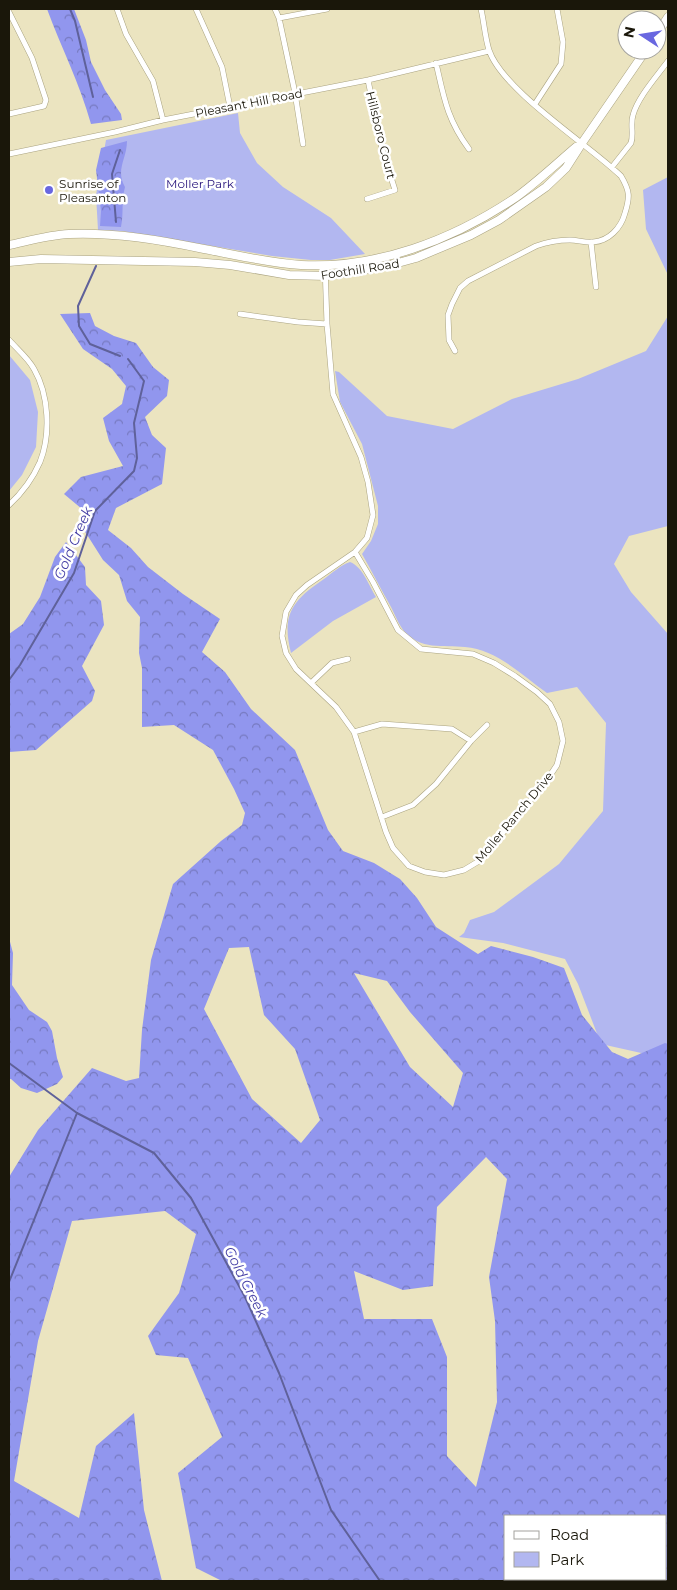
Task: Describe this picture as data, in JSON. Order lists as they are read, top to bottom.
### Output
{
  "streets": {
    "main road": ["Foothill Road"],
    "street": ["Pleasant Hill Road", "Hillsboro Court", "Moller Ranch Drive"]
  },
  "crossings": [
    ["Pleasant Hill Road", "Hillsboro Court"],
    ["Foothill Road", "Moller Ranch Drive"]
  ],
  "water": ["Gold Creek"],
  "parks": ["Moller Park"],
  "places": ["Sunrise of Pleasanton"],
  "legend": ["Road", "Park"],
  "north": "left"
}
